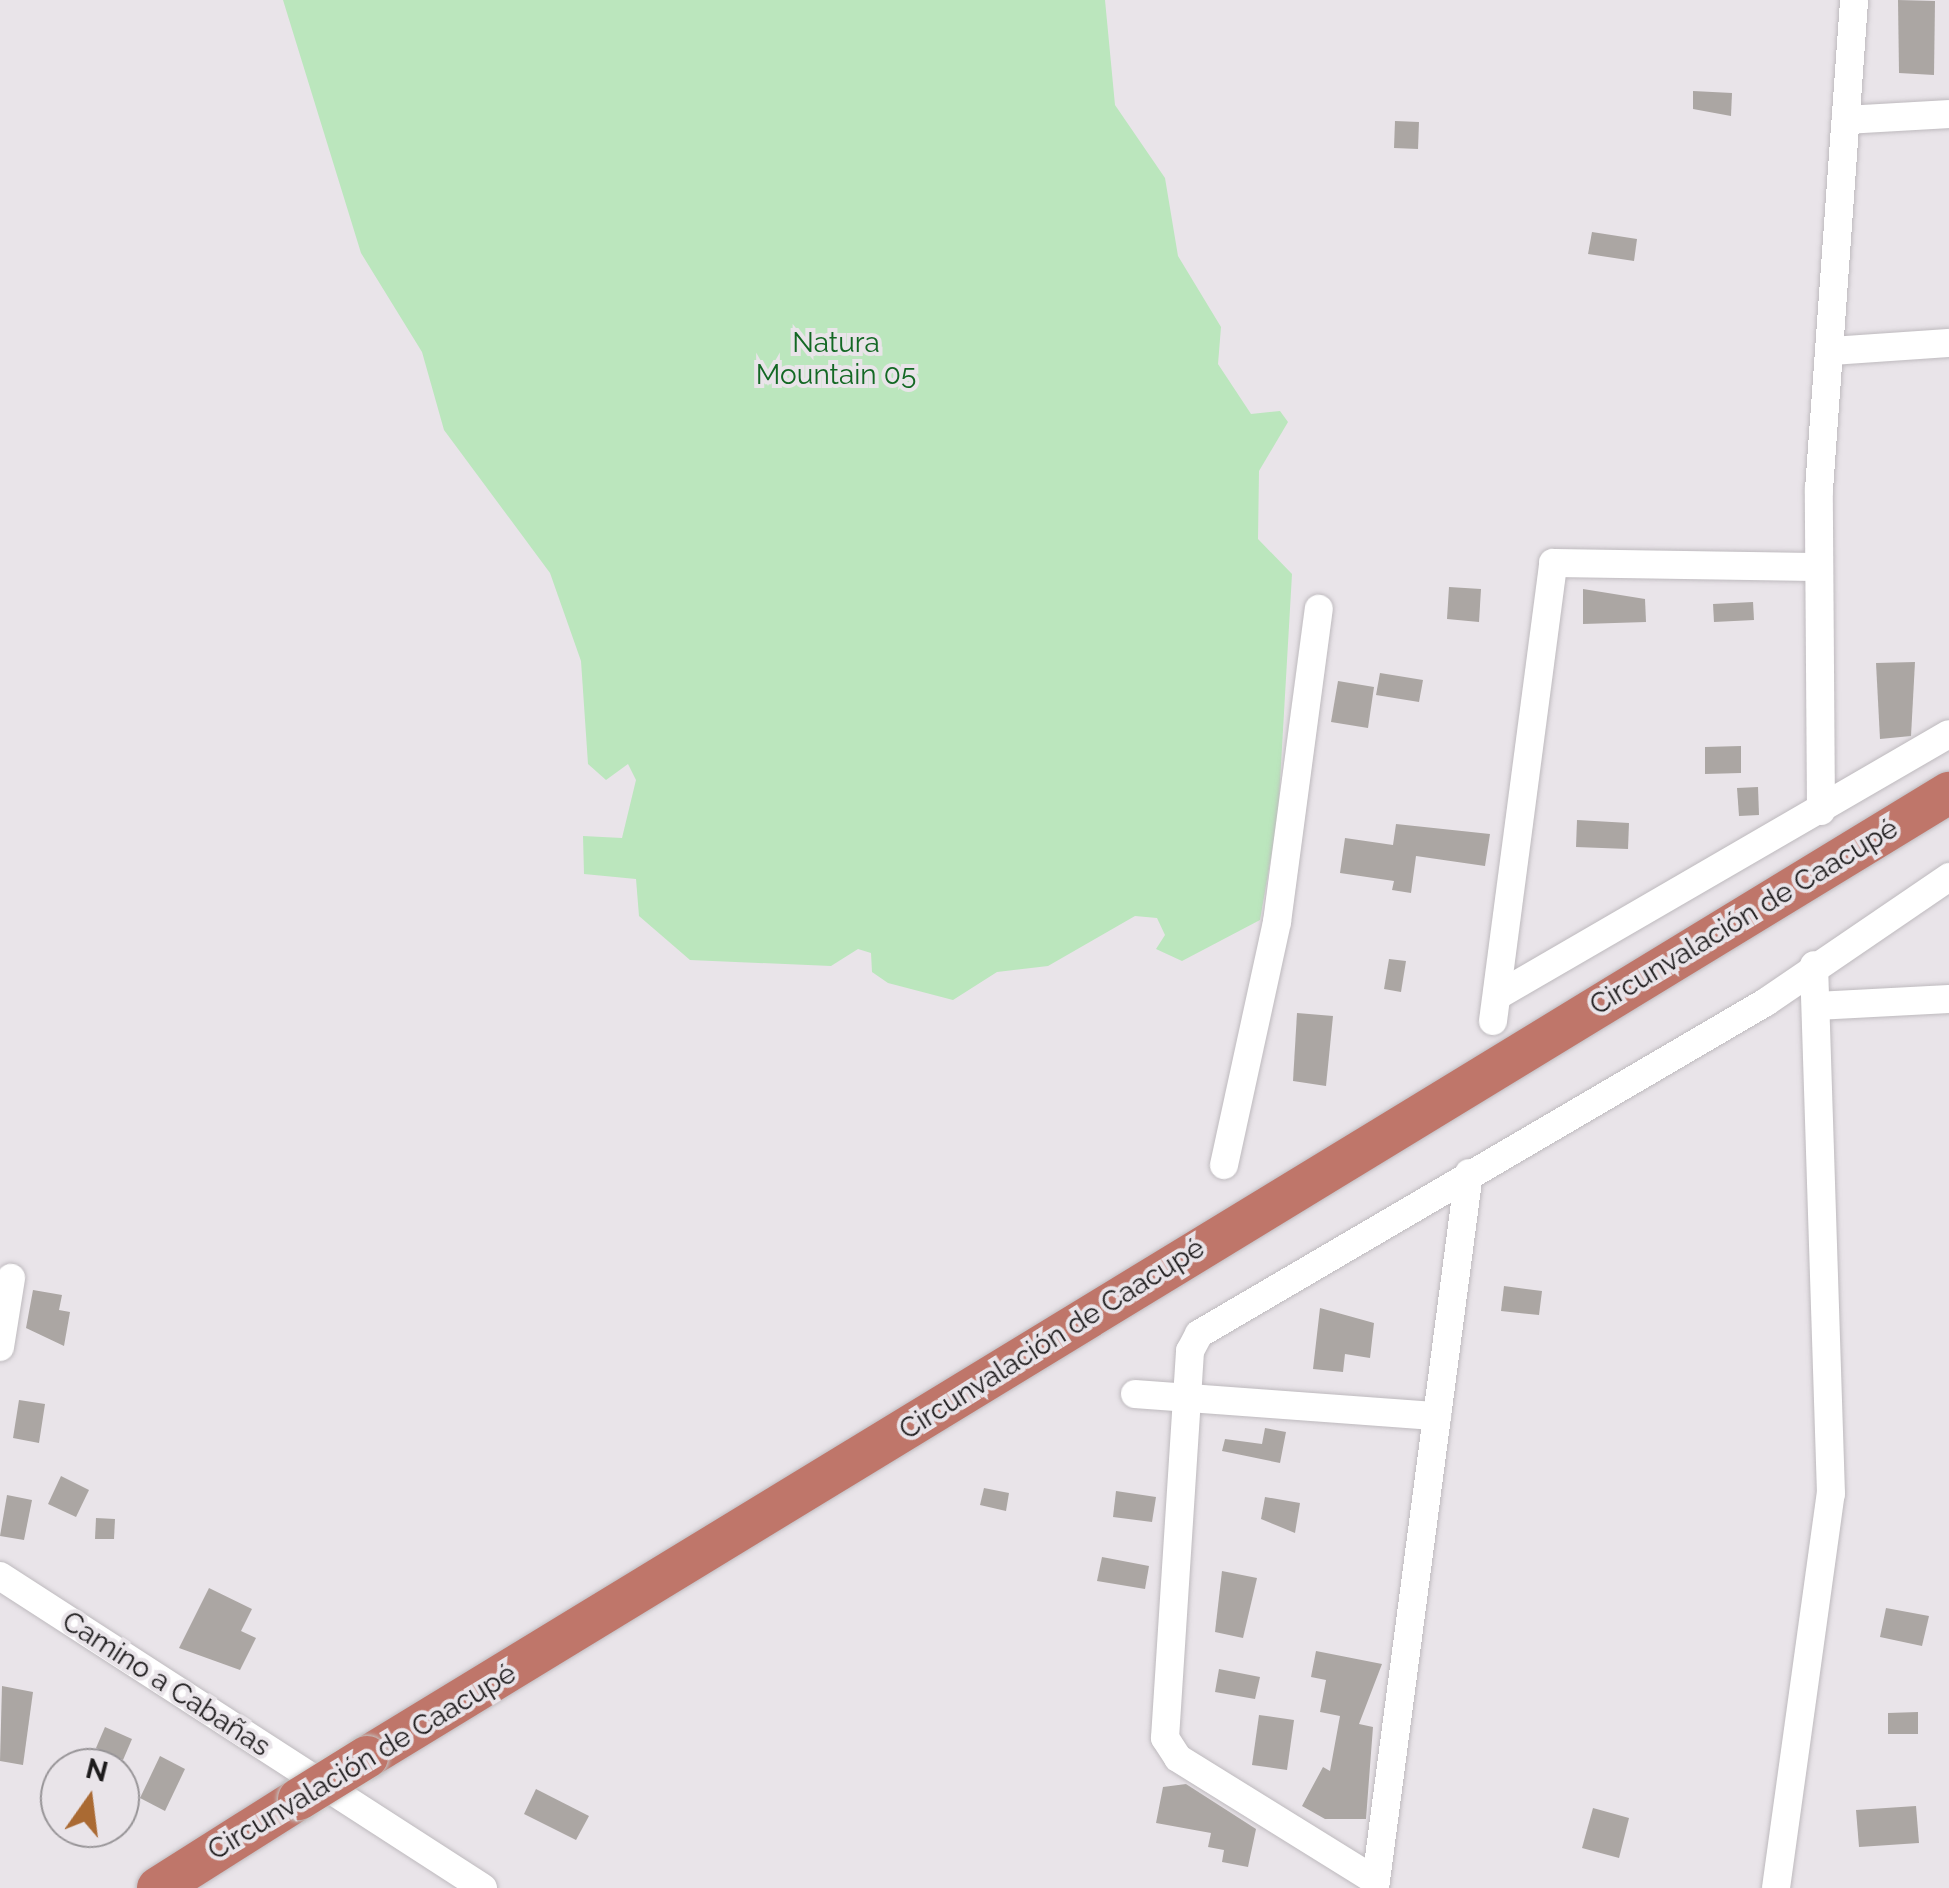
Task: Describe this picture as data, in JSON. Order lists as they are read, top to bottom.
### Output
{
  "streets": {
    "highway": ["Circunvalación de Caacupé"],
    "street": ["Camino a Cabañas"]
  },
  "parks": ["Natura Mountain 05"],
  "north": "top"
}
